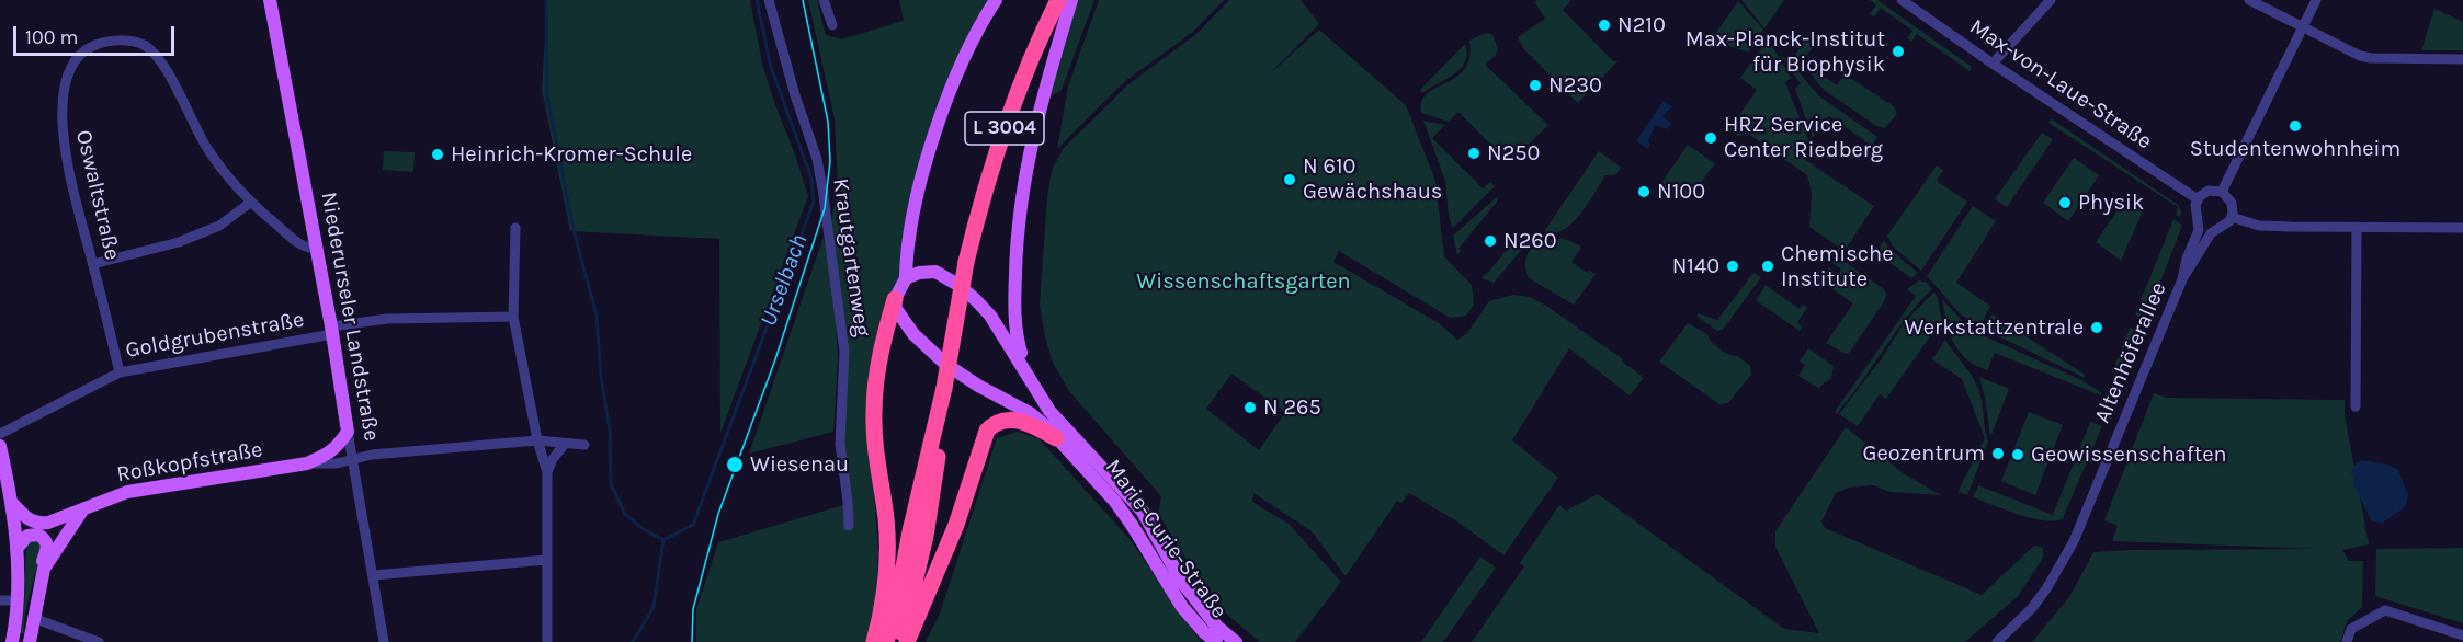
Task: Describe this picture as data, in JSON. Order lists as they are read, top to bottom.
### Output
{
  "streets": {
    "highway": ["L 3004"],
    "main road": ["Niederurseler Landstraße", "Roßkopfstraße", "Marie-Curie-Straße"],
    "street": [
      "Max-von-Laue-Straße",
      "Oswaltstraße",
      "Krautgartenweg",
      "Goldgrubenstraße",
      "Altenhöferallee"
    ]
  },
  "crossings": [
    ["Max-von-Laue-Straße", "Altenhöferallee"],
    ["Oswaltstraße", "Niederurseler Landstraße"],
    ["Oswaltstraße", "Goldgrubenstraße"],
    ["Niederurseler Landstraße", "Goldgrubenstraße"],
    ["Niederurseler Landstraße", "Roßkopfstraße"]
  ],
  "water": ["Urselbach"],
  "parks": ["Wissenschaftsgarten"],
  "places": [
    "N210",
    "Max-Planck-Institut für Biophysik",
    "N230",
    "Studentenwohnheim",
    "HRZ Service Center Riedberg",
    "N250",
    "Heinrich-Kromer-Schule",
    "N 610 Gewächshaus",
    "N100",
    "Physik",
    "N260",
    "N140",
    "Chemische Institute",
    "Werkstattzentrale",
    "N 265",
    "Geozentrum",
    "Geowissenschaften",
    "Wiesenau"
  ],
  "scale_bar": "100 m"
}
